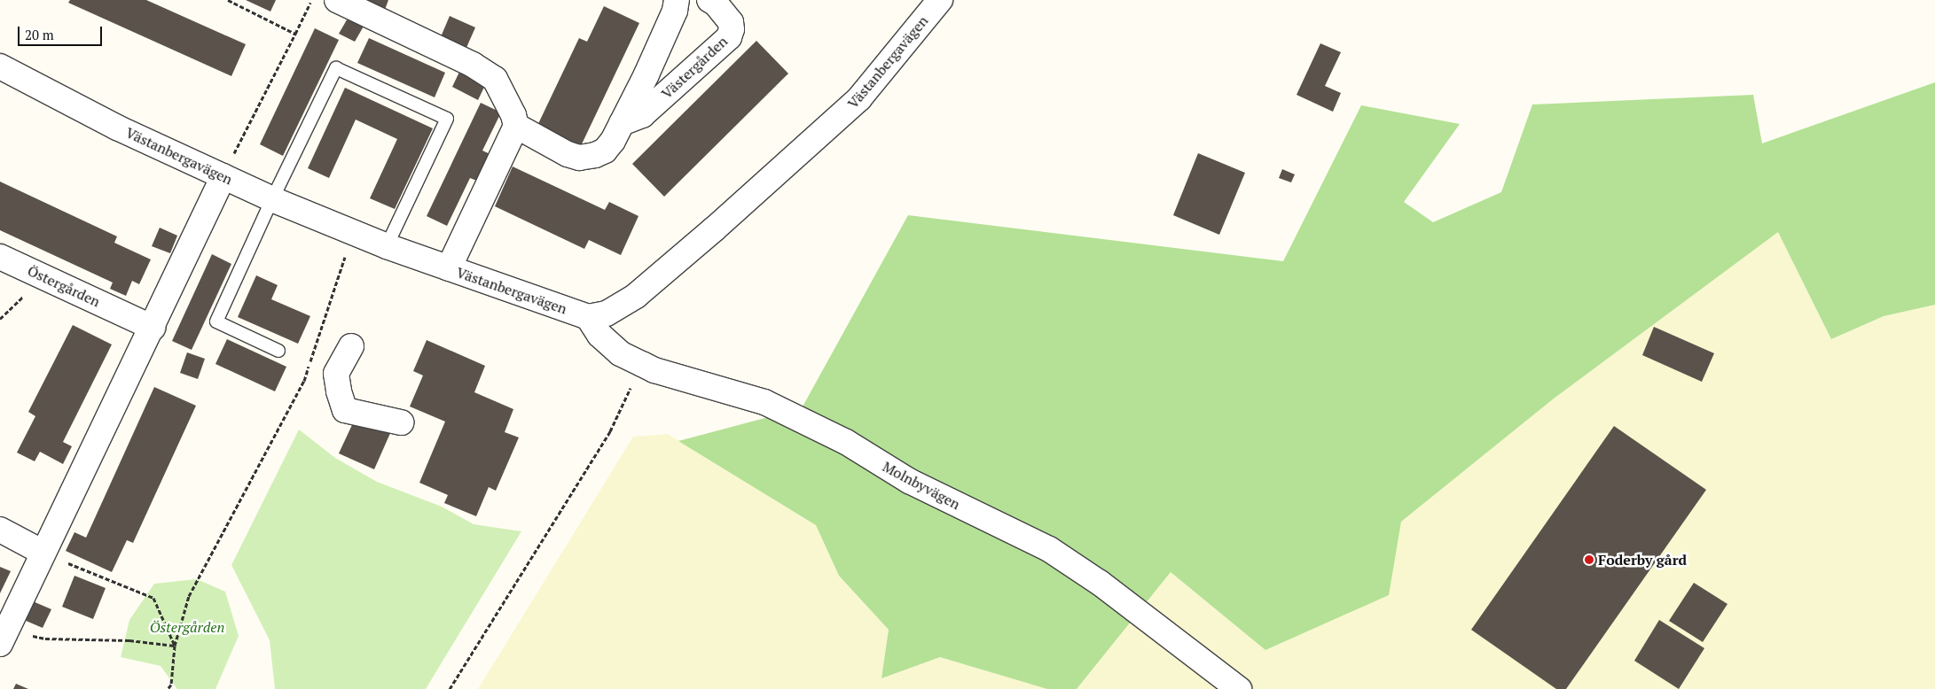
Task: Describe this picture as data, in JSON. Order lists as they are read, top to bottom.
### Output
{
  "streets": {
    "street": [
      "Västanbergavägen",
      "Västergården",
      "Östergården",
      "Molnbyvägen"
    ]
  },
  "crossings": [
    ["Västanbergavägen", "Molnbyvägen"]
  ],
  "parks": ["Östergården"],
  "places": ["Foderby gård"],
  "scale_bar": "20 m"
}
